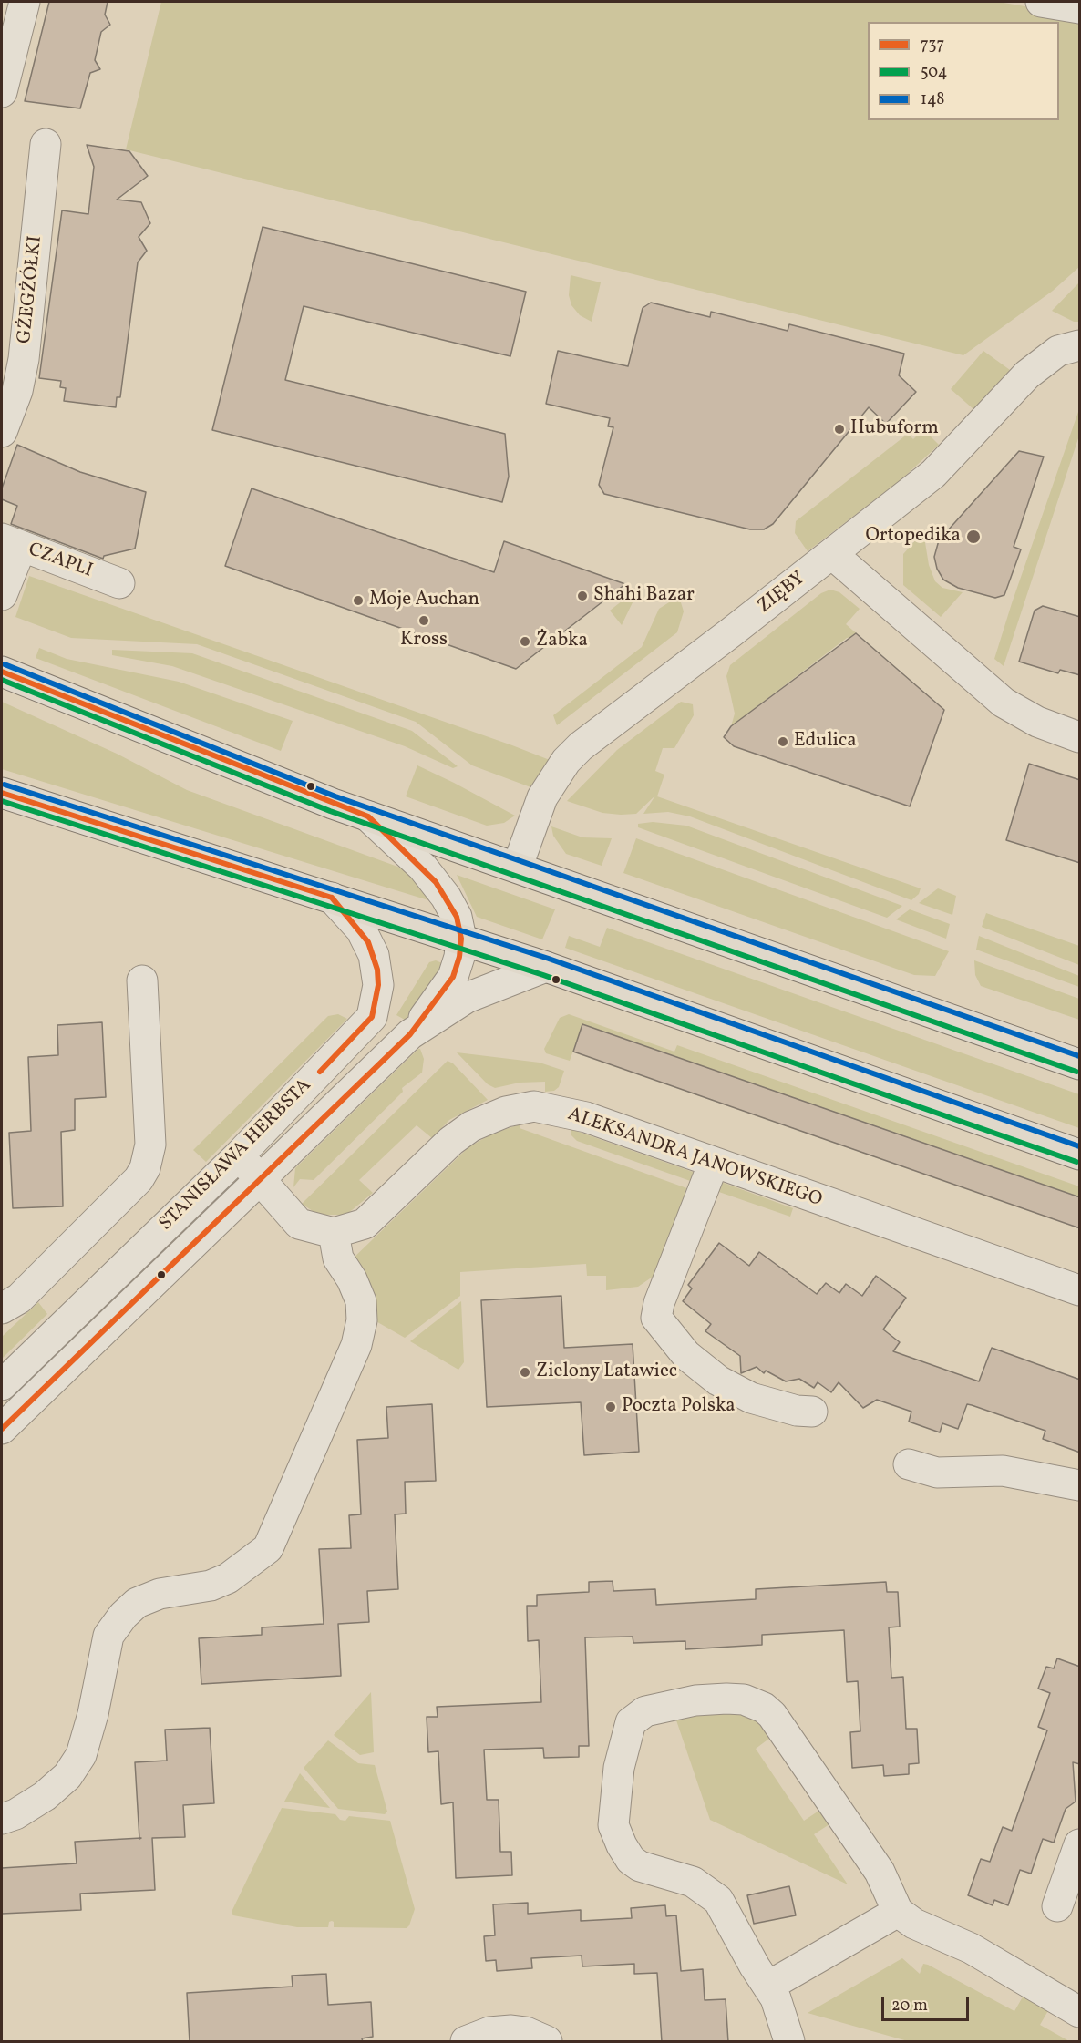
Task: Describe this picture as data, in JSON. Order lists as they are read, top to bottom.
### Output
{
  "streets": {
    "street": [
      "GŻEGŻÓŁKI",
      "CZAPLI",
      "ZIĘBY",
      "STANISŁAWA HERBSTA",
      "ALEKSANDRA JANOWSKIEGO"
    ]
  },
  "places": [
    "Hubuform",
    "Ortopedika",
    "Shahi Bazar",
    "Moje Auchan",
    "Kross",
    "Żabka",
    "Edulica",
    "Zielony Latawiec",
    "Poczta Polska"
  ],
  "lines": ["transit line 148", "transit line 737", "transit line 504"],
  "legend": ["737", "504", "148"],
  "scale_bar": "20 m"
}
